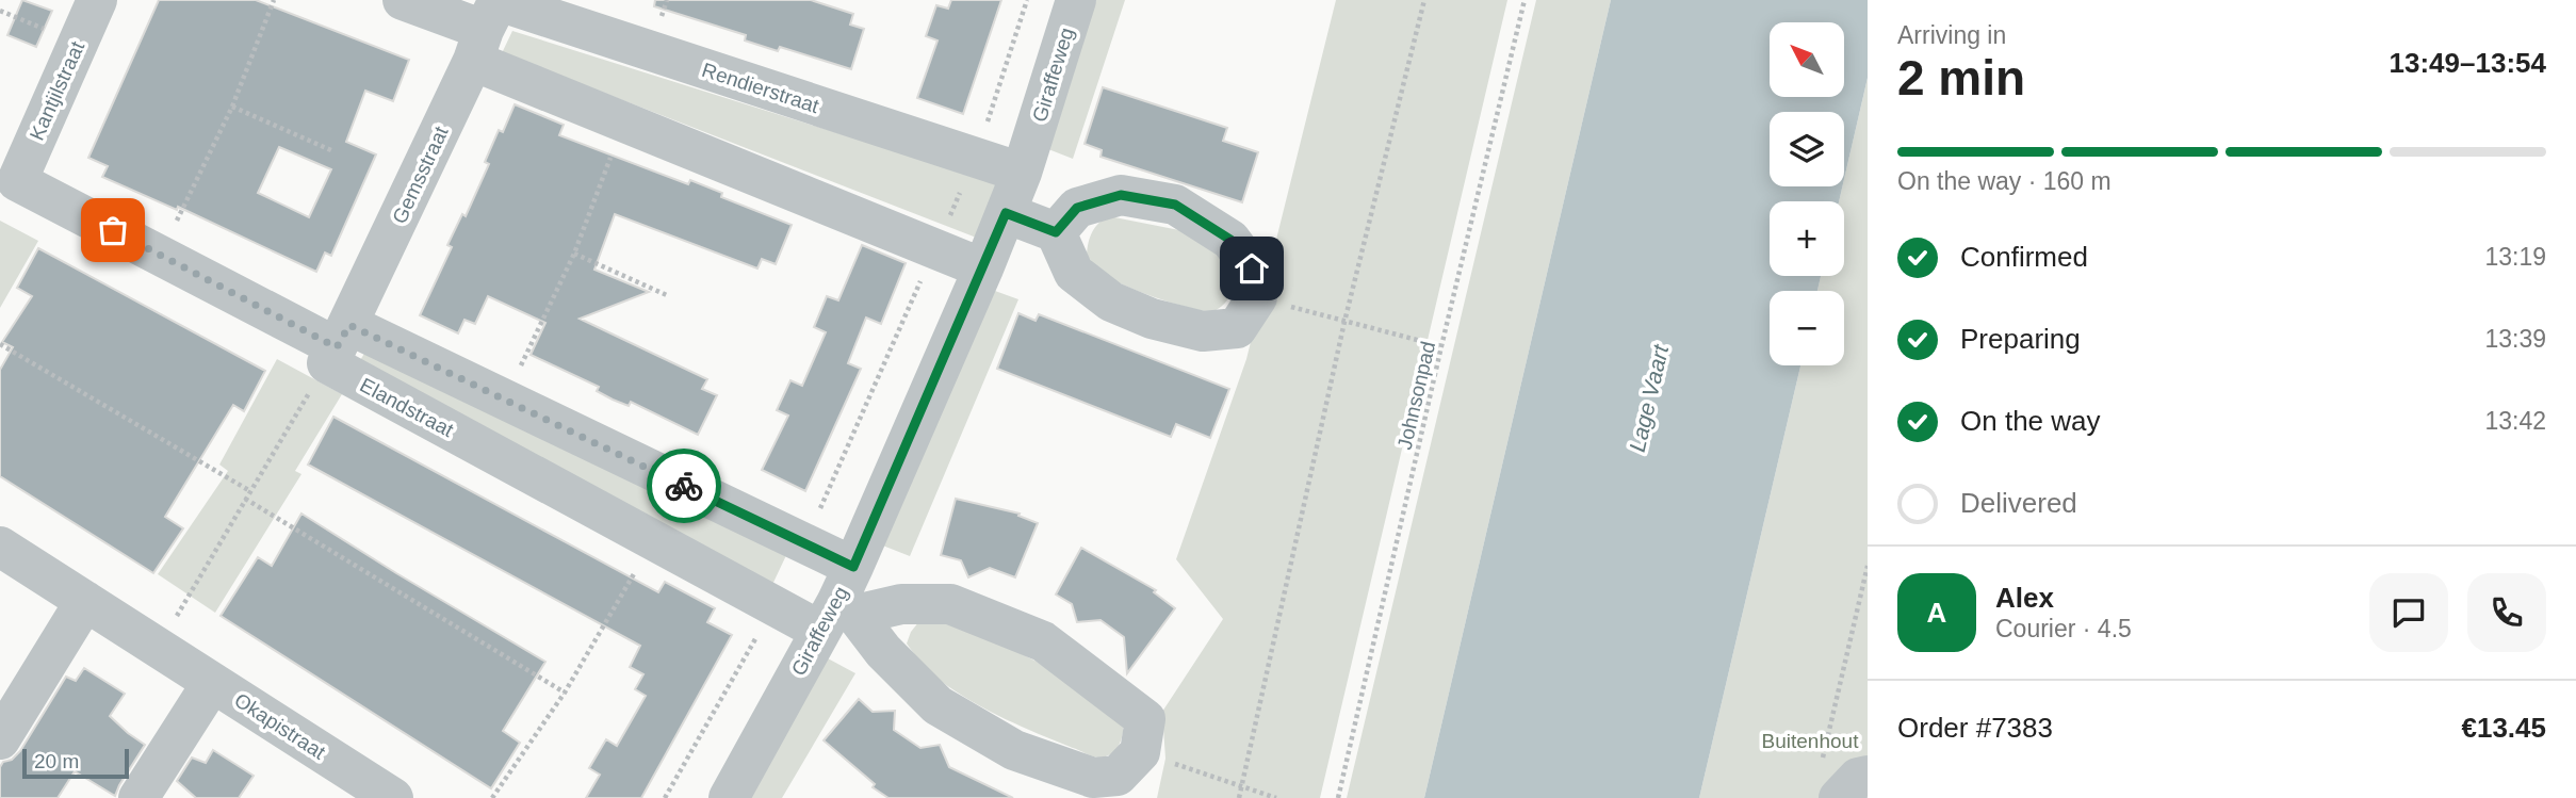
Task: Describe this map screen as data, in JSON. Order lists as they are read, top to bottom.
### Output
{
  "streets": {
    "street": [
      "Giraffeweg",
      "Rendierstraat",
      "Kantjilstraat",
      "Gemsstraat",
      "Elandstraat",
      "Okapistraat"
    ],
    "path": ["Johnsonpad"]
  },
  "crossings": [
    ["Giraffeweg", "Rendierstraat"],
    ["Giraffeweg", "Elandstraat"],
    ["Rendierstraat", "Gemsstraat"],
    ["Kantjilstraat", "Elandstraat"],
    ["Gemsstraat", "Elandstraat"]
  ],
  "water": ["Lage Vaart"],
  "parks": ["Buitenhout"],
  "scale_bar": "20 m",
  "north": "top left",
  "page": {
    "heading": ["2 min", "Arriving in", "13:49–13:54"],
    "panel": [
      "Alex",
      "Courier · 4.5",
      "Order #7383",
      "€13.45"
    ],
    "map_buttons": ["+", "−"],
    "bar": "On the way · 160 m",
    "list": [
      ["Confirmed", "13:19"],
      ["Preparing", "13:39"],
      ["On the way", "13:42"],
      "Delivered"
    ],
    "round": "A",
    "scale": "20 m"
  }
}
